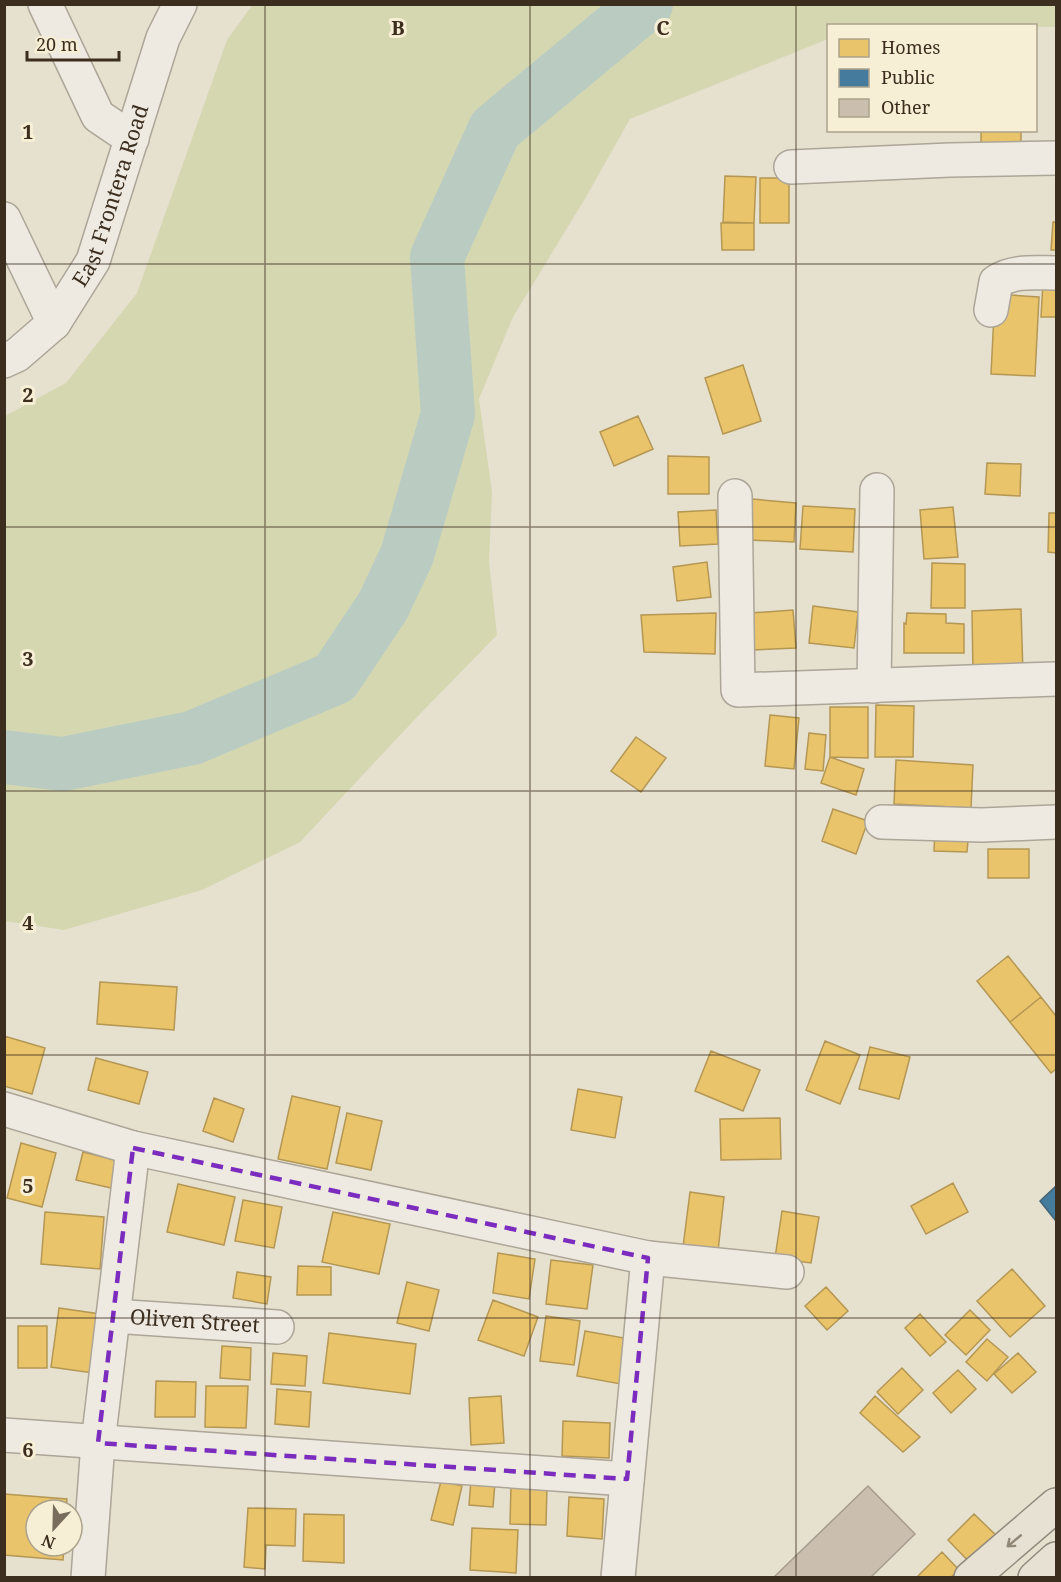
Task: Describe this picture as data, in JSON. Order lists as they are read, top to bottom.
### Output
{
  "streets": {
    "street": ["East Frontera Road", "Oliven Street"]
  },
  "legend": ["Homes", "Public", "Other"],
  "scale_bar": "20 m",
  "north": "bottom",
  "grid": {
    "columns": ["B", "C"],
    "rows": [
      "1",
      "2",
      "3",
      "4",
      "5",
      "6"
    ]
  }
}
